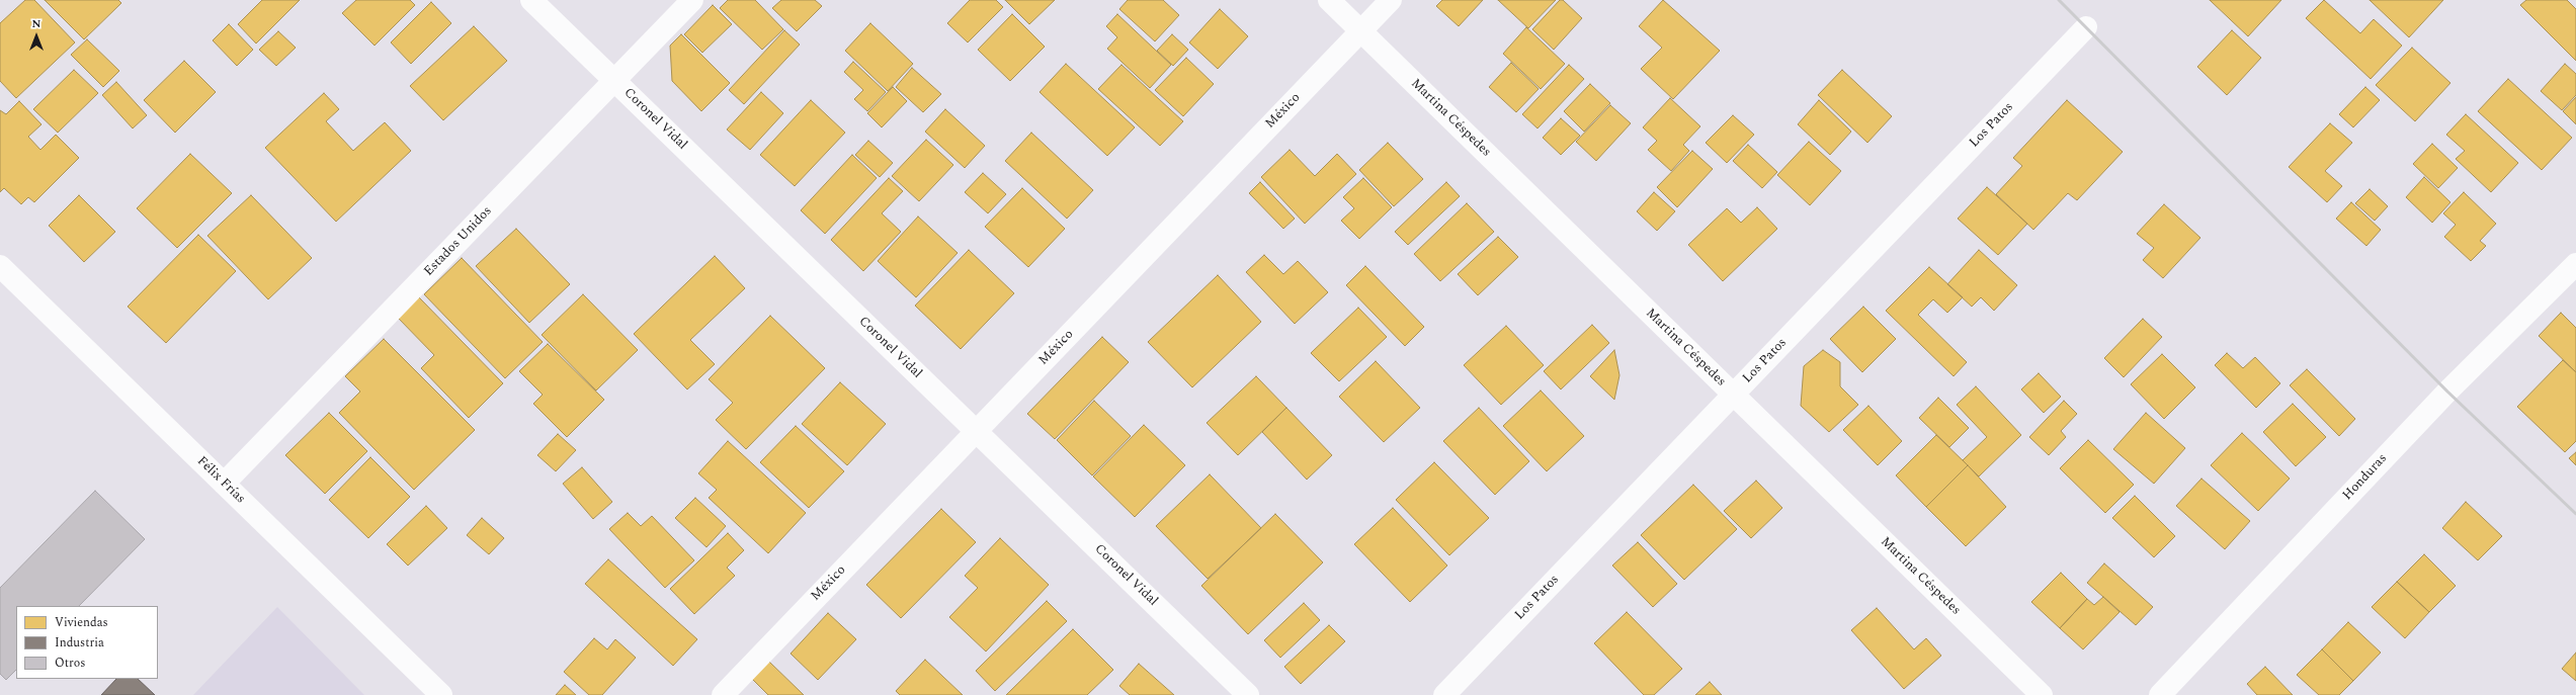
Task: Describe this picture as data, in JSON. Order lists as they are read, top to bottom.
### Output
{
  "streets": {
    "street": [
      "México",
      "Martina Céspedes",
      "Coronel Vidal",
      "Los Patos",
      "Estados Unidos",
      "Honduras",
      "Félix Frías"
    ]
  },
  "crossings": [
    ["México", "Martina Céspedes"],
    ["México", "Coronel Vidal"],
    ["Martina Céspedes", "Los Patos"],
    ["Coronel Vidal", "Estados Unidos"],
    ["Estados Unidos", "Félix Frías"]
  ],
  "legend": ["Viviendas", "Industria", "Otros"],
  "north": "top"
}
